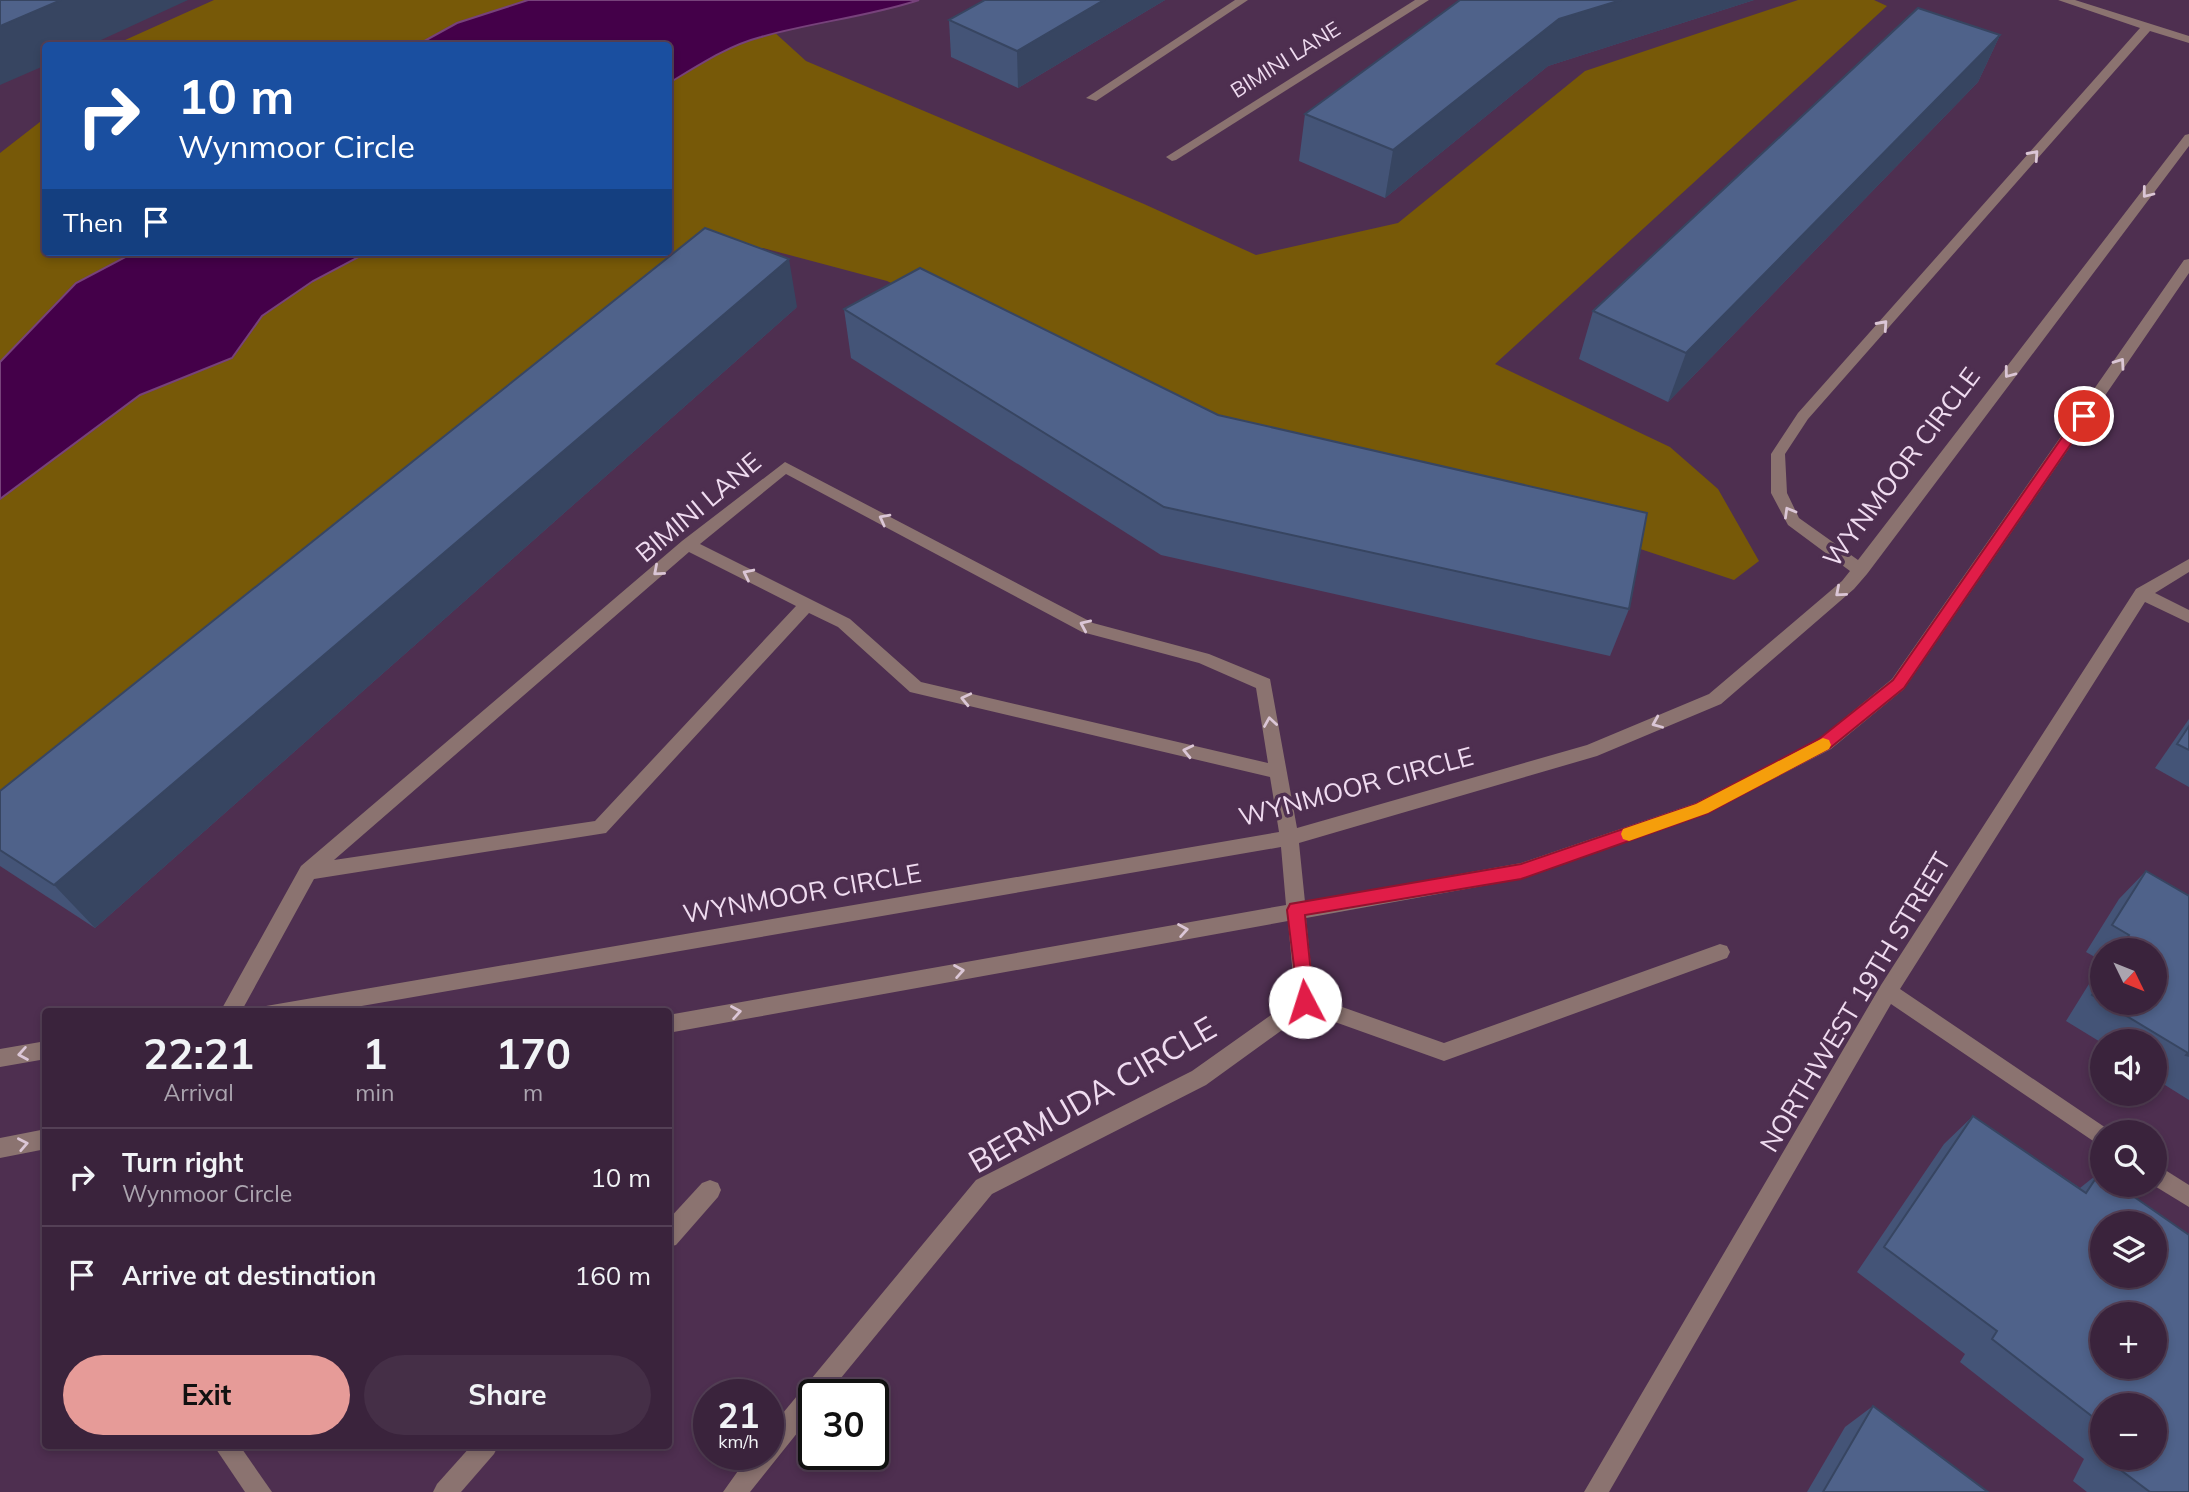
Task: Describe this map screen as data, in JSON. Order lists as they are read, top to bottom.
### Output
{
  "streets": {
    "street": [
      "BIMINI LANE",
      "WYNMOOR CIRCLE",
      "NORTHWEST 19TH STREET",
      "BERMUDA CIRCLE"
    ]
  },
  "crossings": [
    ["BIMINI LANE", "WYNMOOR CIRCLE"]
  ],
  "north": "bottom right",
  "page": {
    "turn": ["10 m", "Wynmoor Circle"],
    "then": "Then",
    "map_buttons": ["+", "−"],
    "eta": [
      "22:21",
      "Arrival",
      "1",
      "min",
      "170",
      "m"
    ],
    "list": [
      {
        "name": "Turn right",
        "note": "Wynmoor Circle",
        "value": "10 m"
      },
      {
        "name": "Arrive at destination",
        "value": "160 m"
      }
    ],
    "buttons": ["Exit", "Share"],
    "speed": "21 km/h",
    "limit": "30"
  }
}
